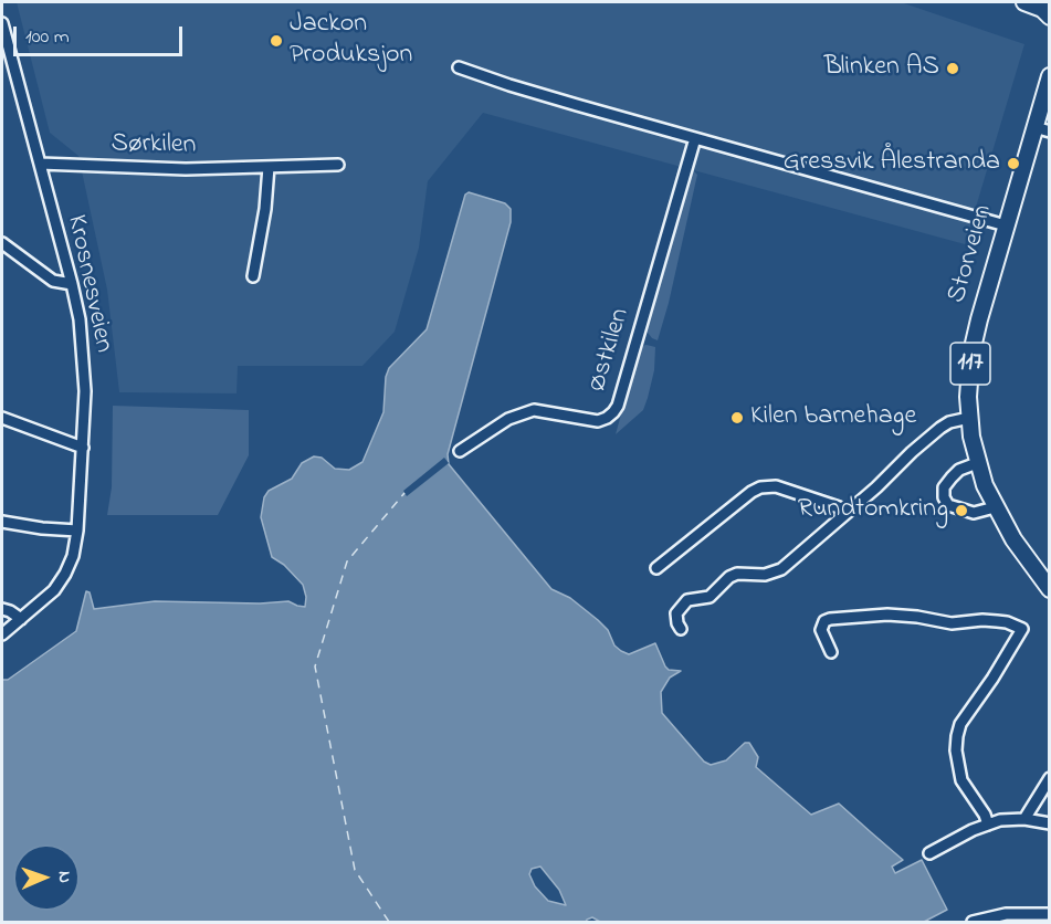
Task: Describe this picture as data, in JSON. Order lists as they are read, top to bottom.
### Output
{
  "streets": {
    "main road": ["Storveien", "117"],
    "street": ["Sørkilen", "Krosnesveien", "Østkilen"]
  },
  "crossings": [
    ["Sørkilen", "Krosnesveien"]
  ],
  "places": [
    "Jackon Produksjon",
    "Blinken AS",
    "Gressvik Ålestranda",
    "Kilen barnehage",
    "Rundtomkring"
  ],
  "scale_bar": "100 m",
  "north": "right"
}
